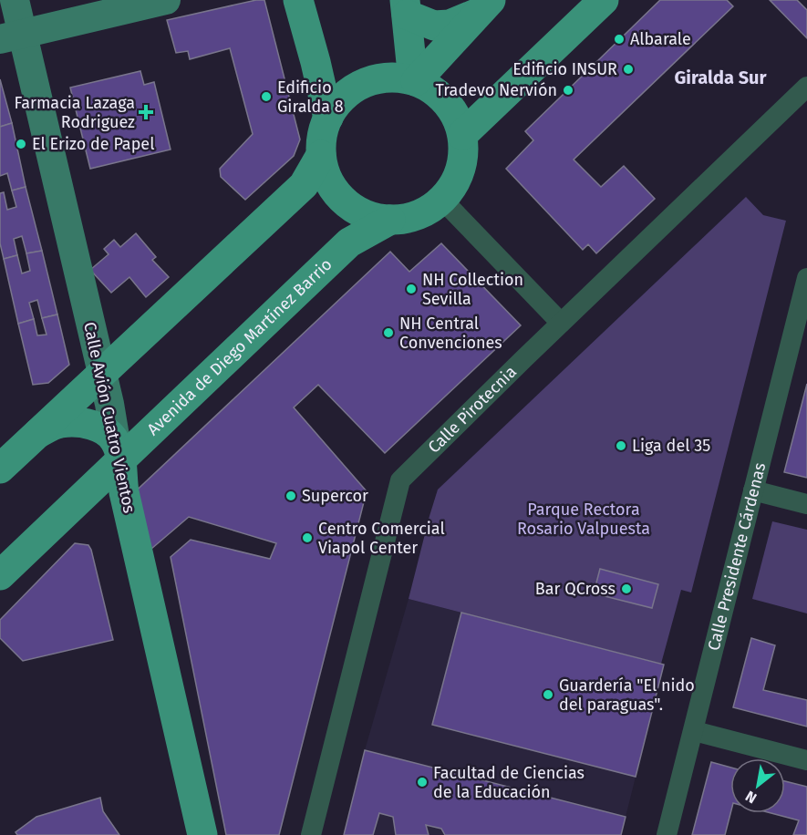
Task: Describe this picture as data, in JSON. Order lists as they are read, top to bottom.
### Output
{
  "streets": {
    "main road": ["Avenida de Diego Martínez Barrio", "Calle Avión Cuatro Vientos"],
    "street": ["Calle Pirotecnia", "Calle Presidente Cárdenas"]
  },
  "crossings": [
    ["Avenida de Diego Martínez Barrio", "Calle Avión Cuatro Vientos"]
  ],
  "districts": ["Giralda Sur"],
  "parks": ["Parque Rectora Rosario Valpuesta"],
  "places": {
    "other": [
      "Albarale",
      "Edificio INSUR",
      "Tradevo Nervión",
      "Edificio Giralda 8",
      "El Erizo de Papel",
      "NH Collection Sevilla",
      "NH Central Convenciones",
      "Liga del 35",
      "Supercor",
      "Centro Comercial Viapol Center",
      "Bar QCross",
      "Guardería \"El nido del paraguas\".",
      "Facultad de Ciencias de la Educación"
    ],
    "health": ["Farmacia Lazaga Rodriguez"]
  },
  "north": "bottom left"
}
